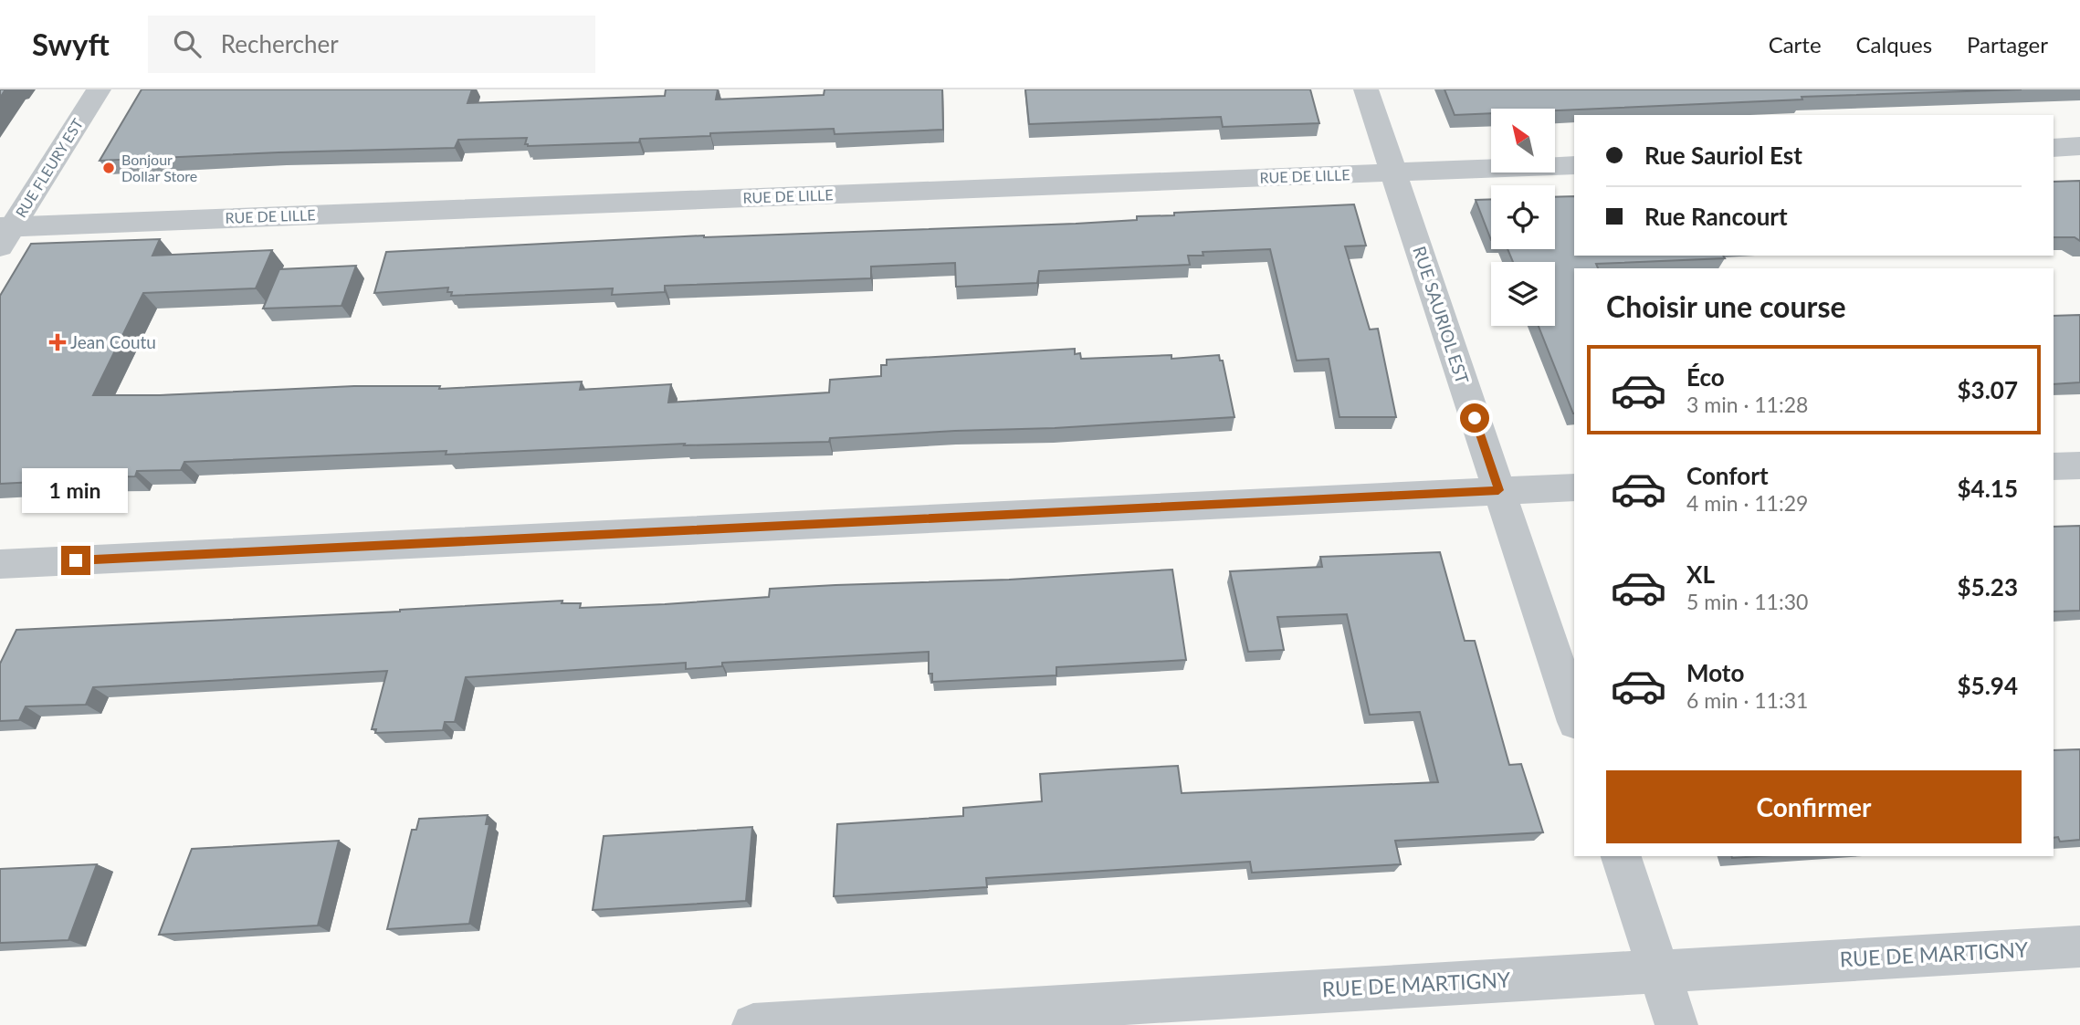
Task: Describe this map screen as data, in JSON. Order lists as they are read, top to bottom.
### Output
{
  "streets": {
    "street": [
      "RUE FLEURY EST",
      "RUE DE LILLE",
      "RUE SAURIOL EST",
      "RUE DE MARTIGNY"
    ]
  },
  "crossings": [
    ["RUE FLEURY EST", "RUE DE LILLE"],
    ["RUE DE LILLE", "RUE SAURIOL EST"]
  ],
  "places": {
    "other": ["Bonjour Dollar Store"],
    "health": ["Jean Coutu"]
  },
  "north": "top left",
  "page": {
    "header": "Swyft",
    "search": "Rechercher",
    "nav": ["Carte", "Calques", "Partager"],
    "banner": ["Rue Sauriol Est", "Rue Rancourt"],
    "heading": "Choisir une course",
    "list": [
      {
        "name": "Éco",
        "note": "3 min · 11:28",
        "value": "$3.07"
      },
      {
        "name": "Confort",
        "note": "4 min · 11:29",
        "value": "$4.15"
      },
      {
        "name": "XL",
        "note": "5 min · 11:30",
        "value": "$5.23"
      },
      {
        "name": "Moto",
        "note": "6 min · 11:31",
        "value": "$5.94"
      }
    ],
    "bubble": "1 min",
    "buttons": "Confirmer"
  }
}
